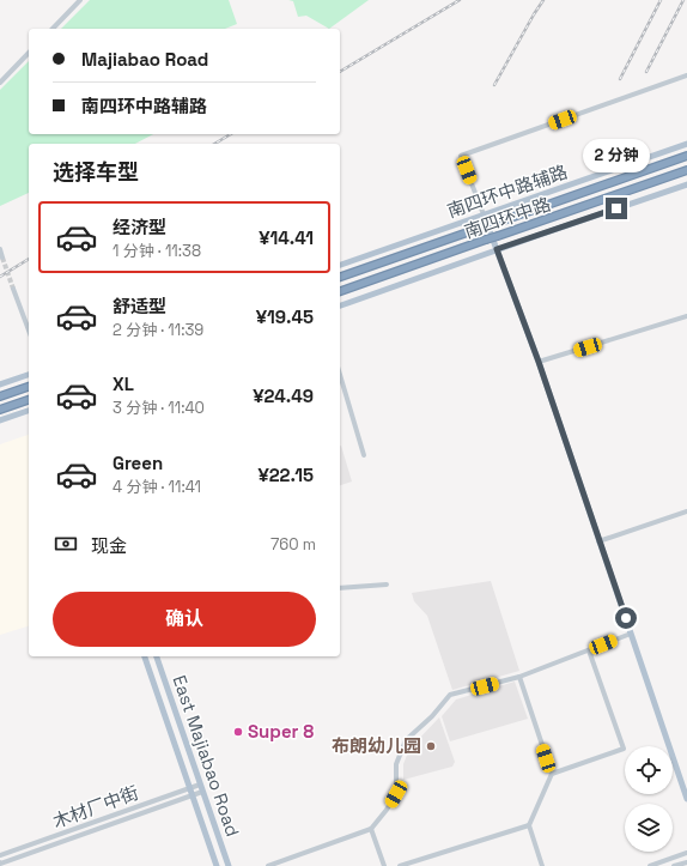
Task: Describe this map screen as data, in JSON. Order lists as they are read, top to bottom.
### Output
{
  "streets": {
    "highway": ["南四环中路"],
    "main road": ["南四环中路辅路", "East Majiabao Road"],
    "street": ["木材厂中街"]
  },
  "crossings": [
    ["East Majiabao Road", "木材厂中街"]
  ],
  "places": ["Super 8", "布朗幼儿园"],
  "page": {
    "banner": ["Majiabao Road", "南四环中路辅路"],
    "bubble": "2 分钟",
    "heading": "选择车型",
    "list": [
      {
        "name": "经济型",
        "note": "1 分钟 · 11:38",
        "value": "¥14.41"
      },
      {
        "name": "舒适型",
        "note": "2 分钟 · 11:39",
        "value": "¥19.45"
      },
      {
        "name": "XL",
        "note": "3 分钟 · 11:40",
        "value": "¥24.49"
      },
      {
        "name": "Green",
        "note": "4 分钟 · 11:41",
        "value": "¥22.15"
      }
    ],
    "pay": ["现金", "760 m"],
    "buttons": "确认"
  }
}
